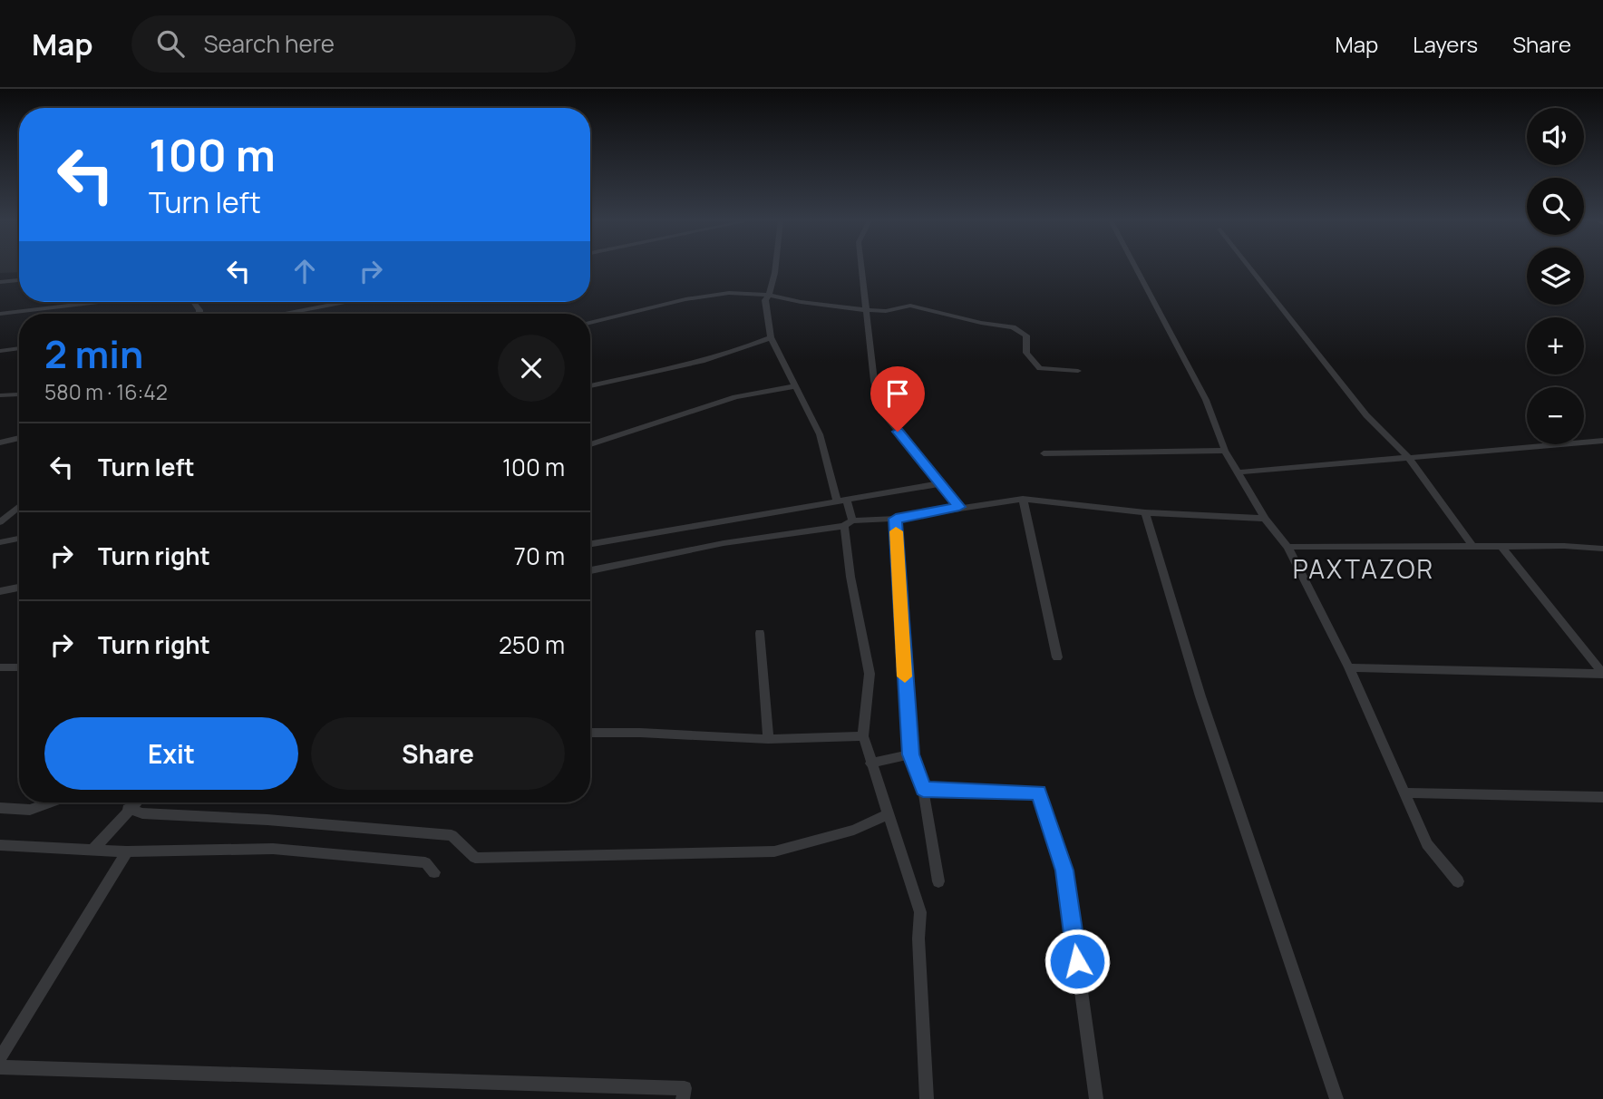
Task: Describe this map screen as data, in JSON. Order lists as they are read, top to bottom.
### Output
{
  "districts": ["PAXTAZOR"],
  "page": {
    "header": "Map",
    "search": "Search here",
    "nav": ["Map", "Layers", "Share"],
    "map_buttons": ["+", "−"],
    "turn": ["100 m", "Turn left"],
    "heading": ["2 min", "580 m · 16:42"],
    "list": [
      {
        "name": "Turn left",
        "value": "100 m"
      },
      {
        "name": "Turn right",
        "value": "70 m"
      },
      {
        "name": "Turn right",
        "value": "250 m"
      }
    ],
    "buttons": ["Exit", "Share"]
  }
}
